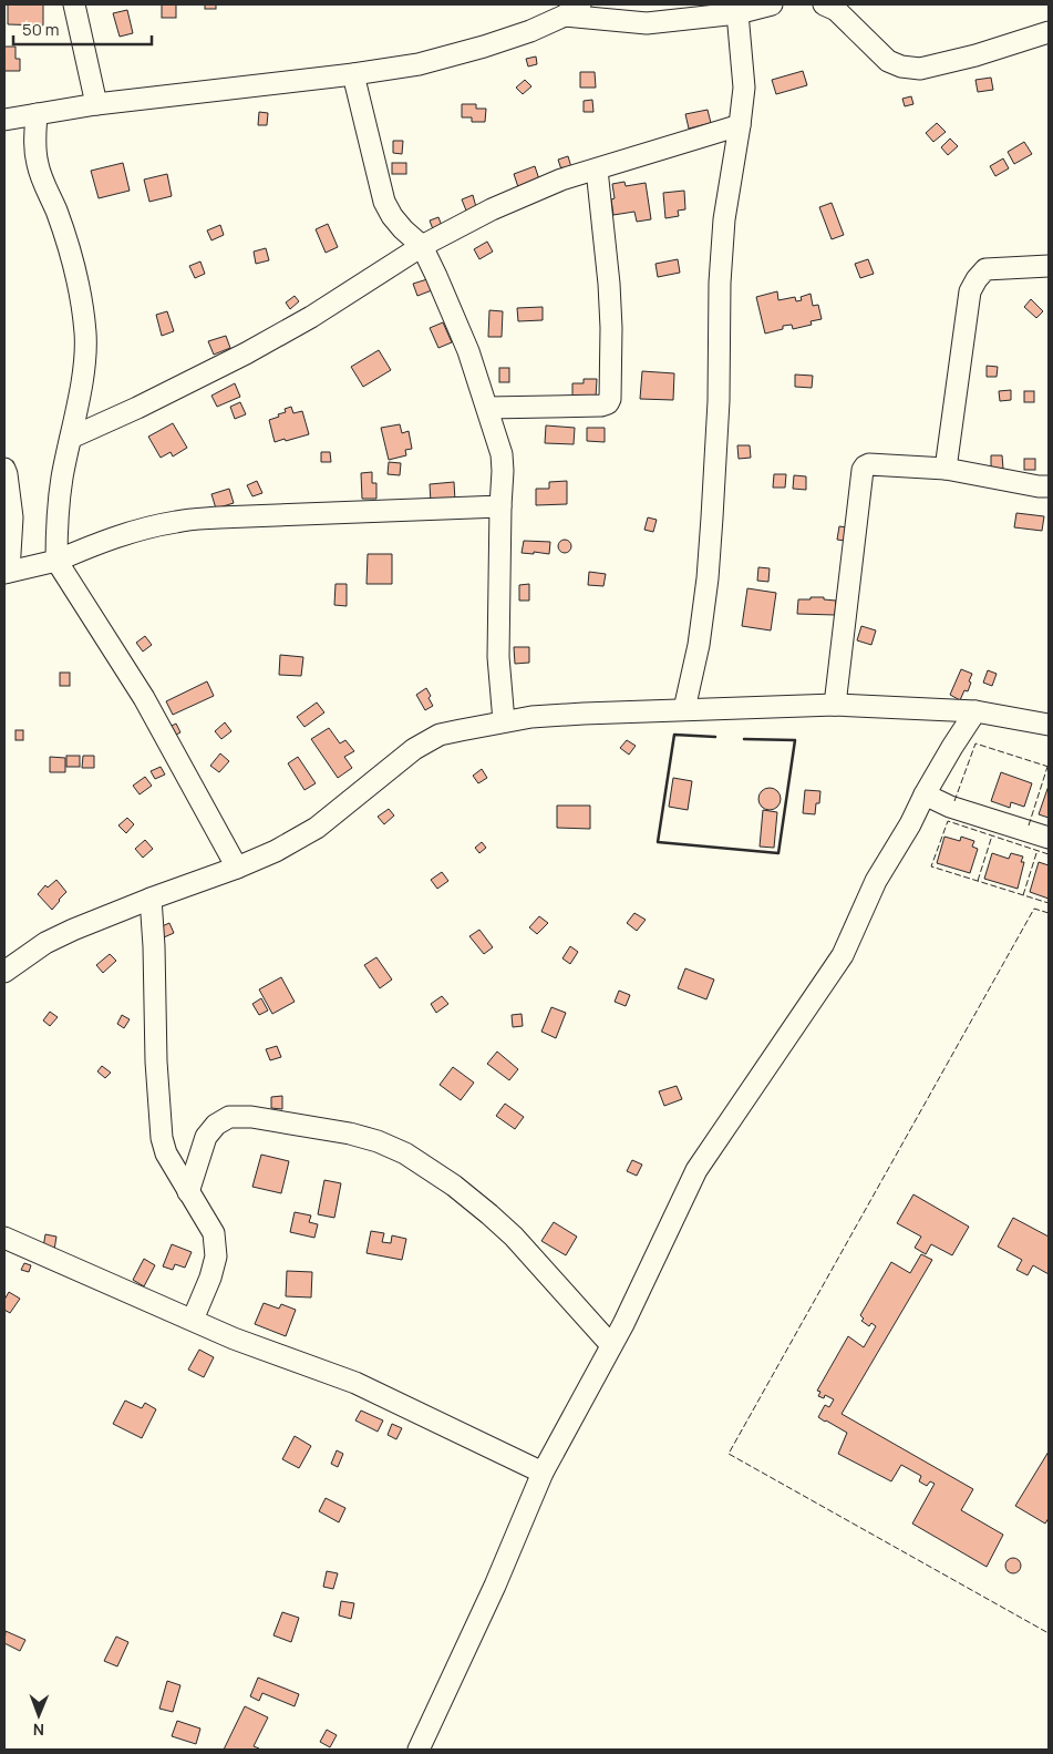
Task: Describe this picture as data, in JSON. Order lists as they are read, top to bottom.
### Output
{
  "scale_bar": "50 m",
  "north": "bottom"
}
